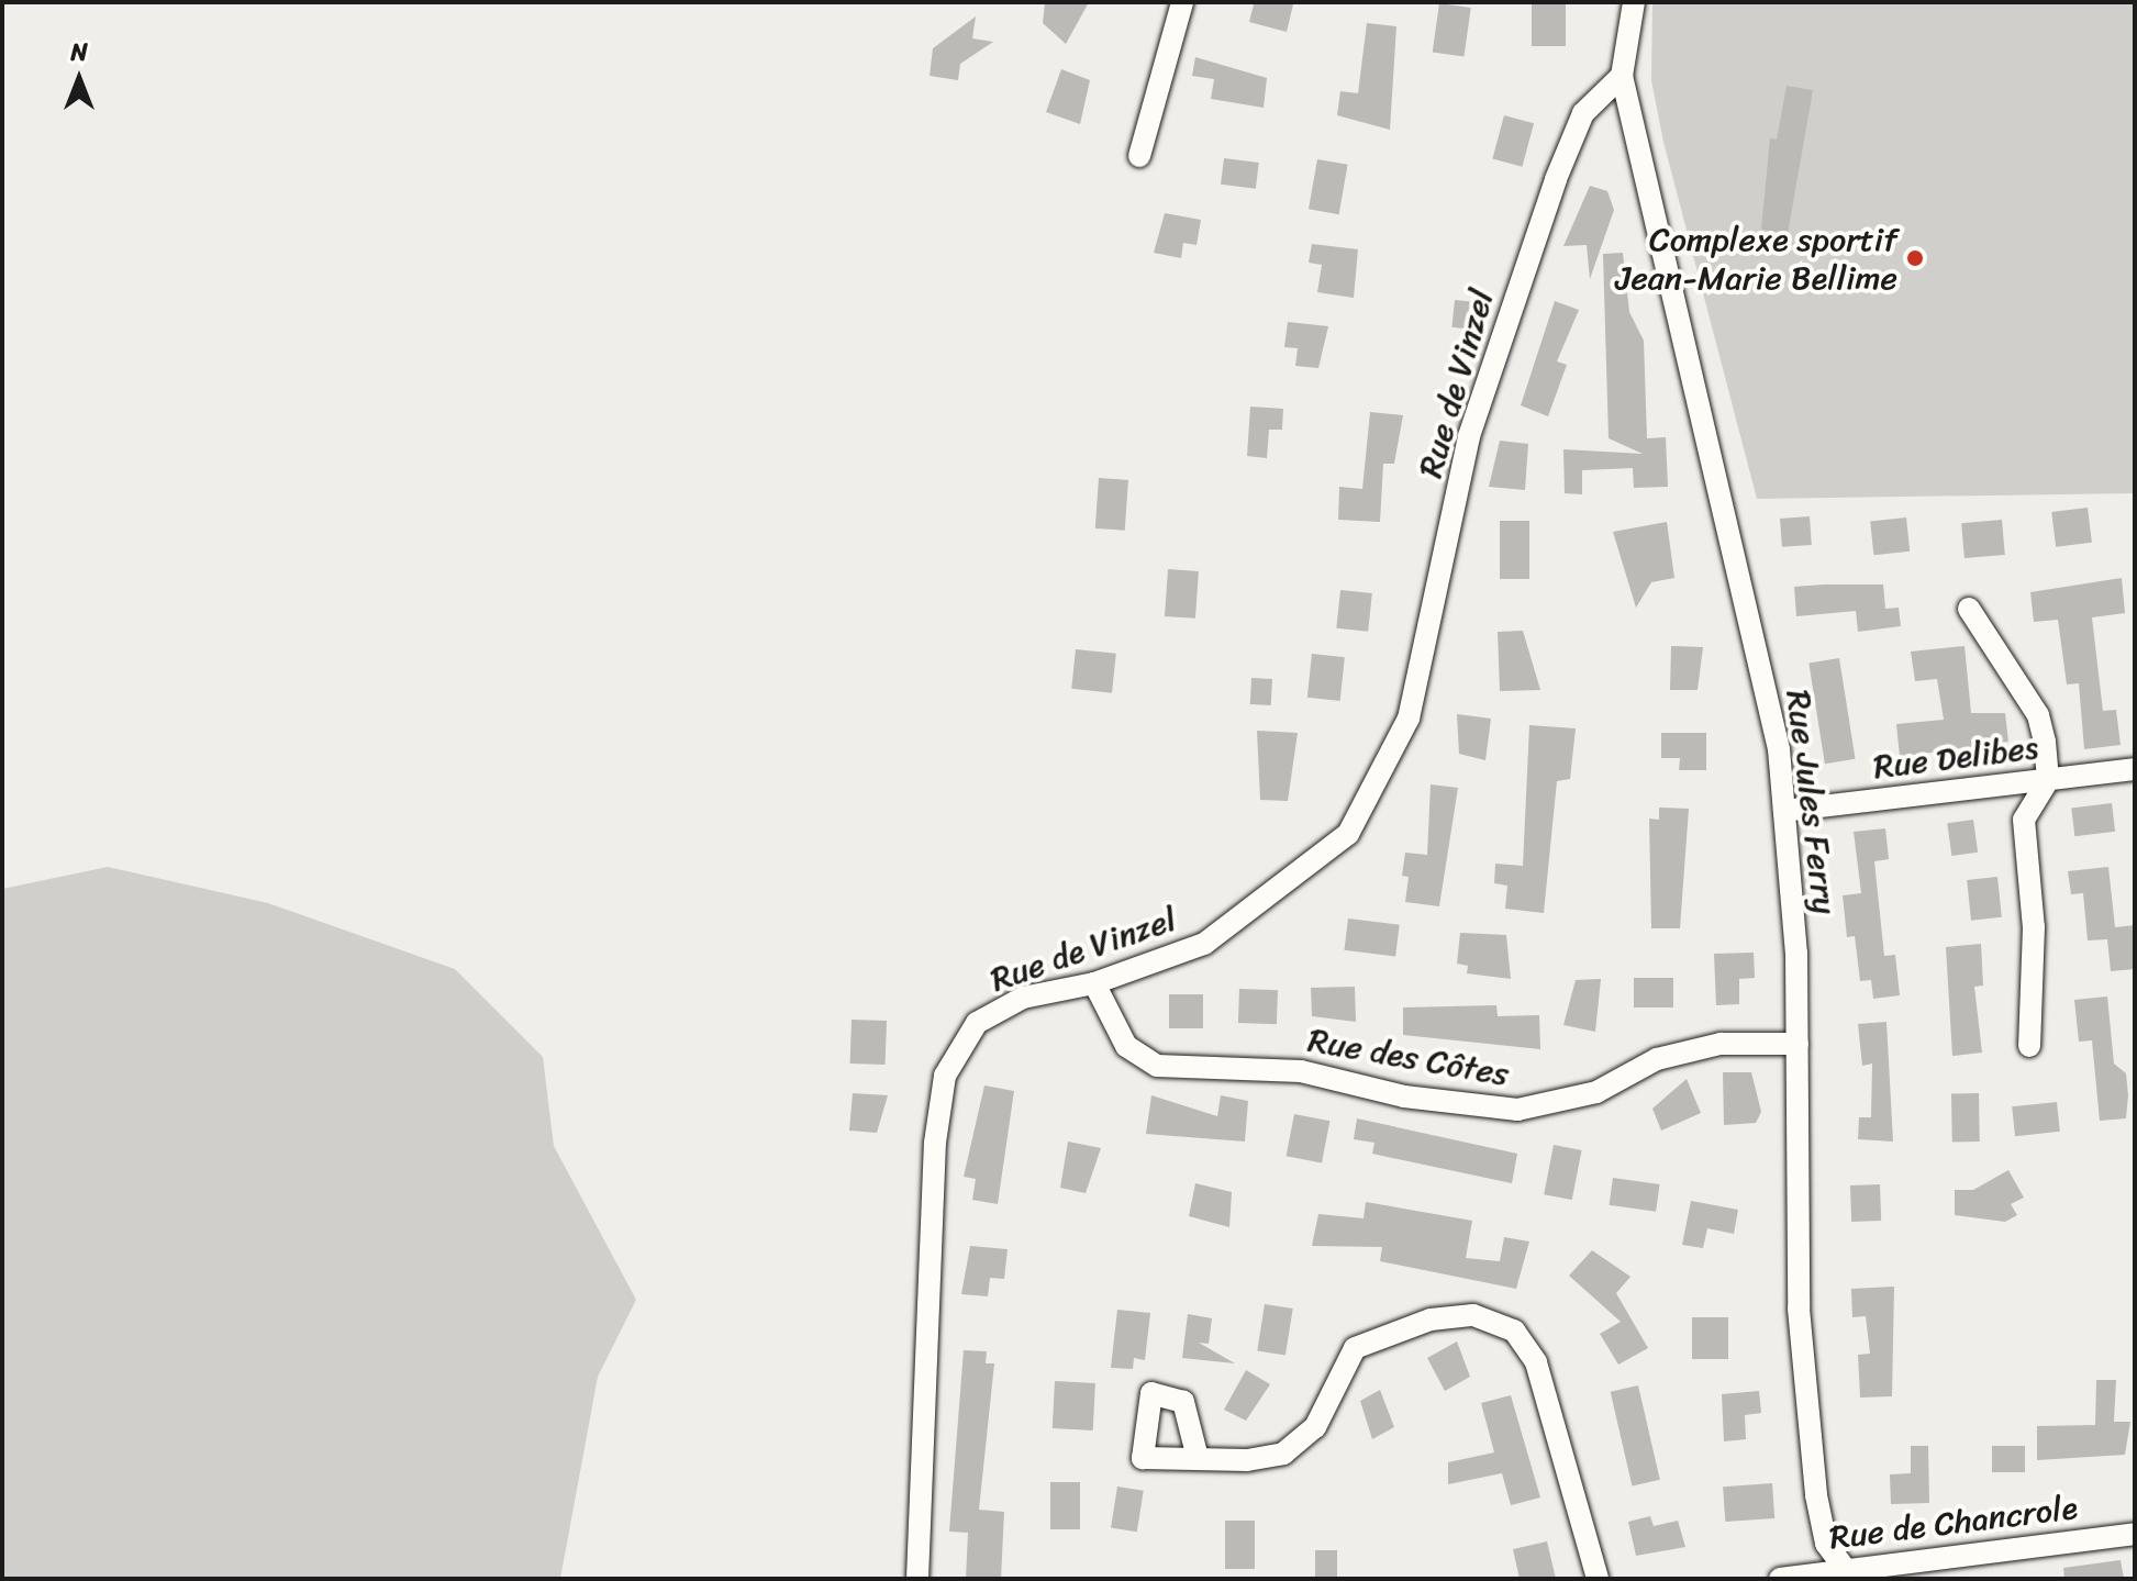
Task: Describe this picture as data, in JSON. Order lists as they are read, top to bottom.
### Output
{
  "streets": {
    "street": [
      "Rue de Vinzel",
      "Rue Delibes",
      "Rue Jules Ferry",
      "Rue des Côtes",
      "Rue de Chancrole"
    ]
  },
  "crossings": [
    ["Rue de Vinzel", "Rue Jules Ferry"],
    ["Rue de Vinzel", "Rue des Côtes"],
    ["Rue Delibes", "Rue Jules Ferry"],
    ["Rue Jules Ferry", "Rue des Côtes"],
    ["Rue Jules Ferry", "Rue de Chancrole"]
  ],
  "places": ["Complexe sportif Jean-Marie Bellime"],
  "north": "top"
}
